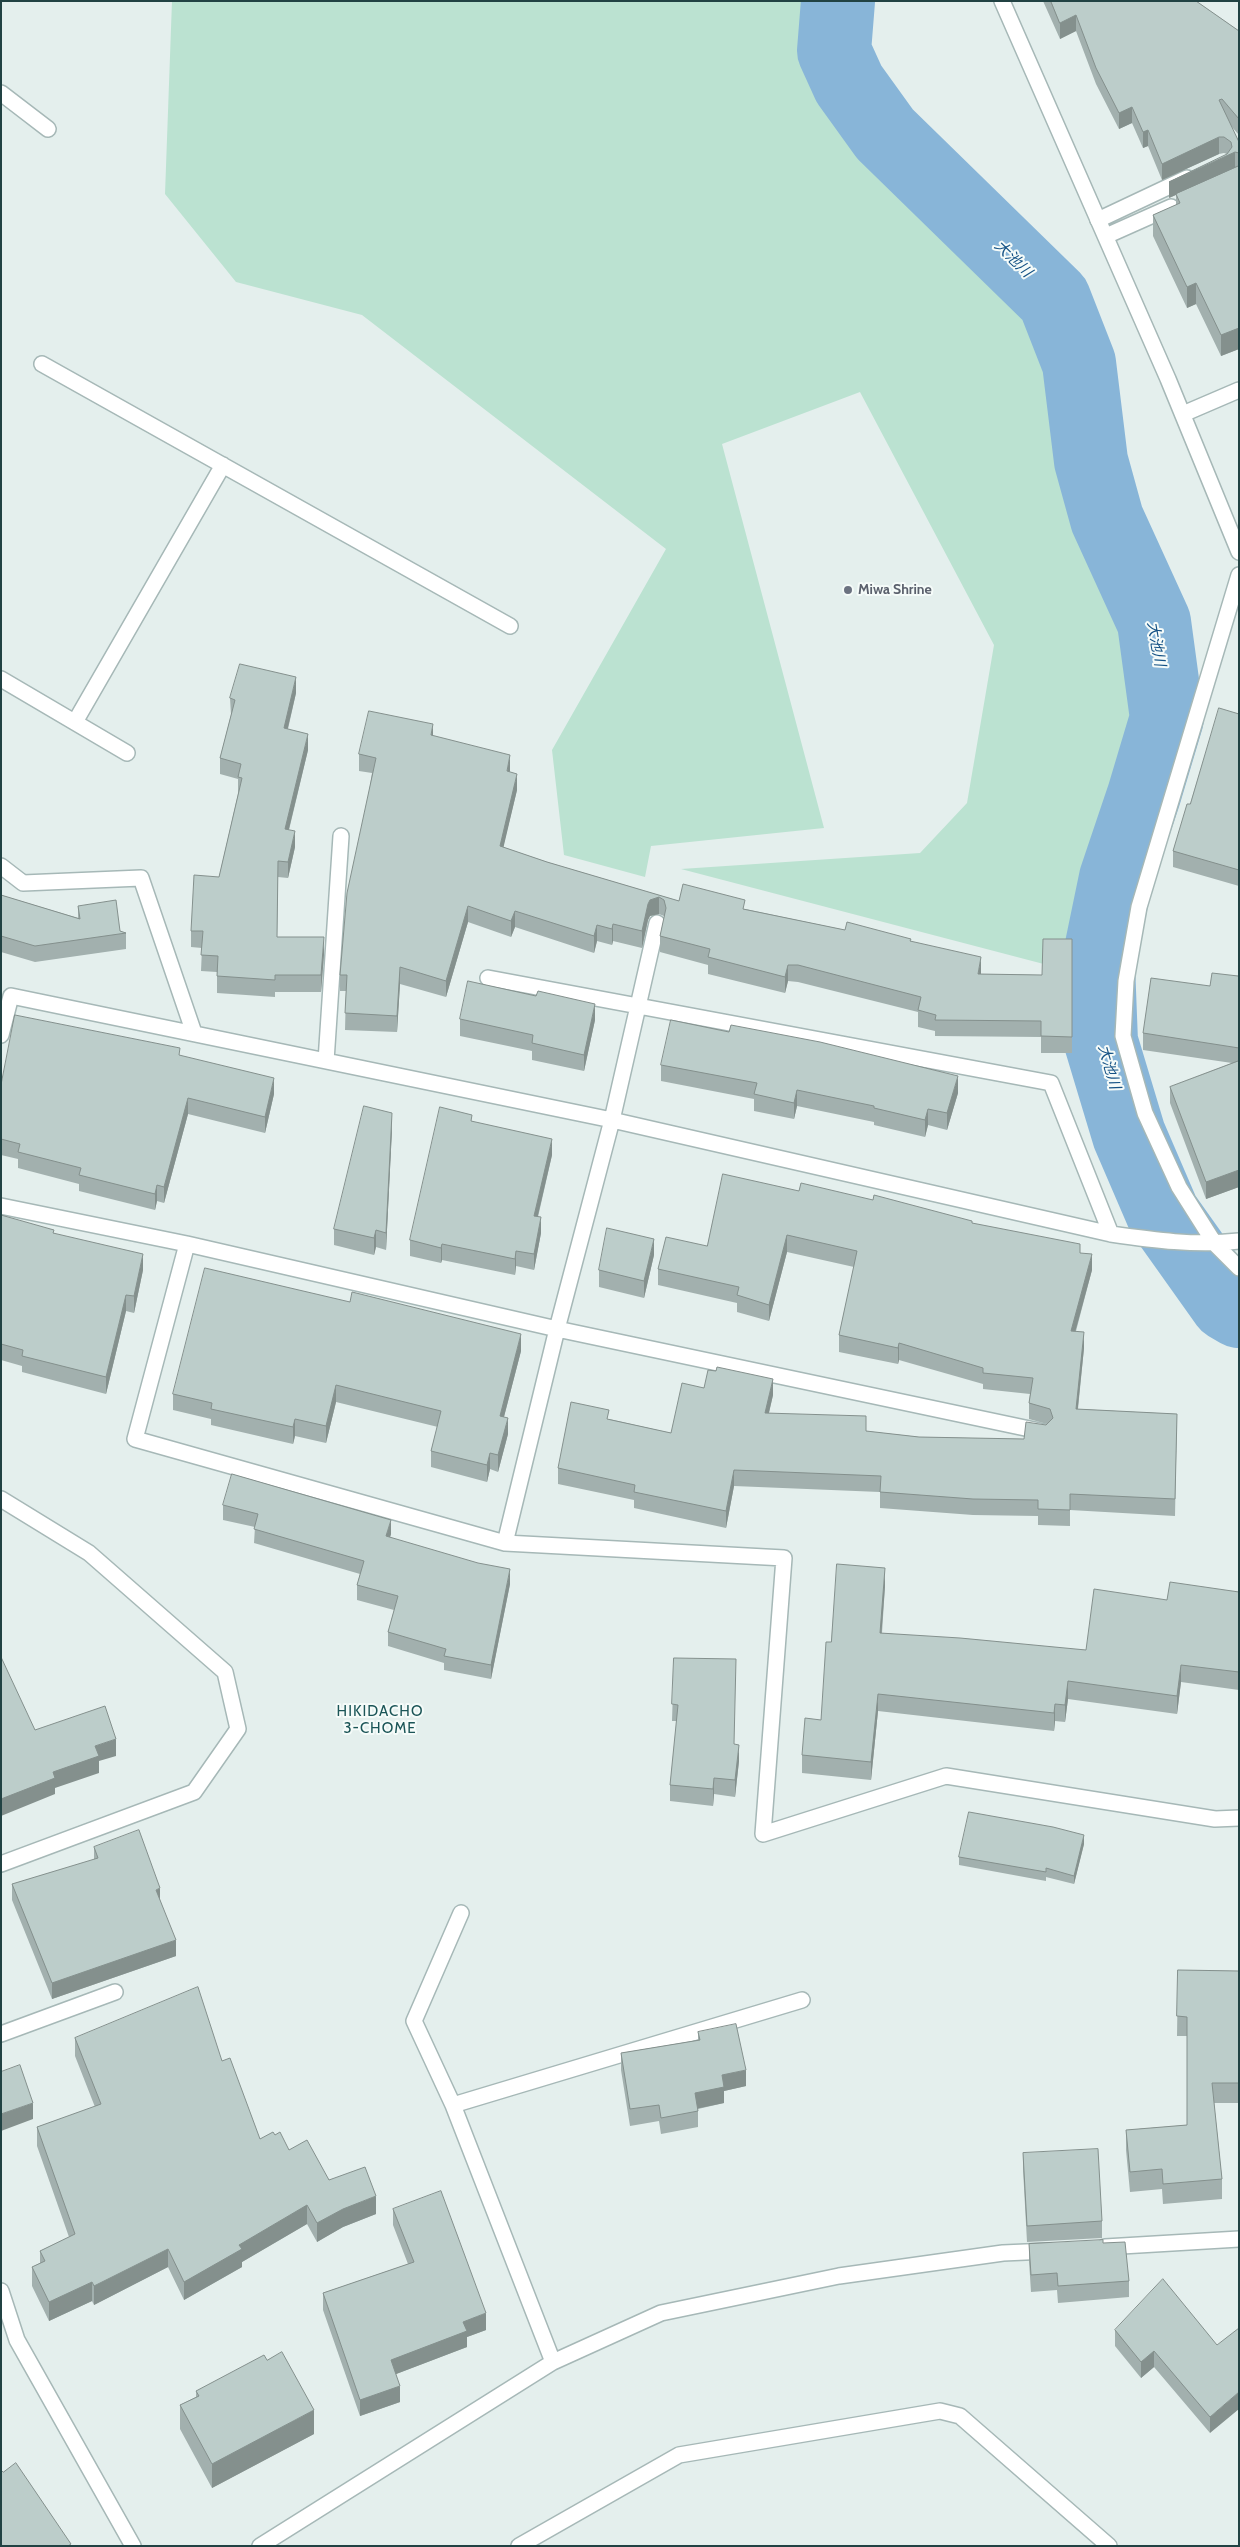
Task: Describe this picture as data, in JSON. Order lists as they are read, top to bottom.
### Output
{
  "districts": ["HIKIDACHO 3-CHOME"],
  "water": ["大池川"],
  "places": ["Miwa Shrine"]
}
